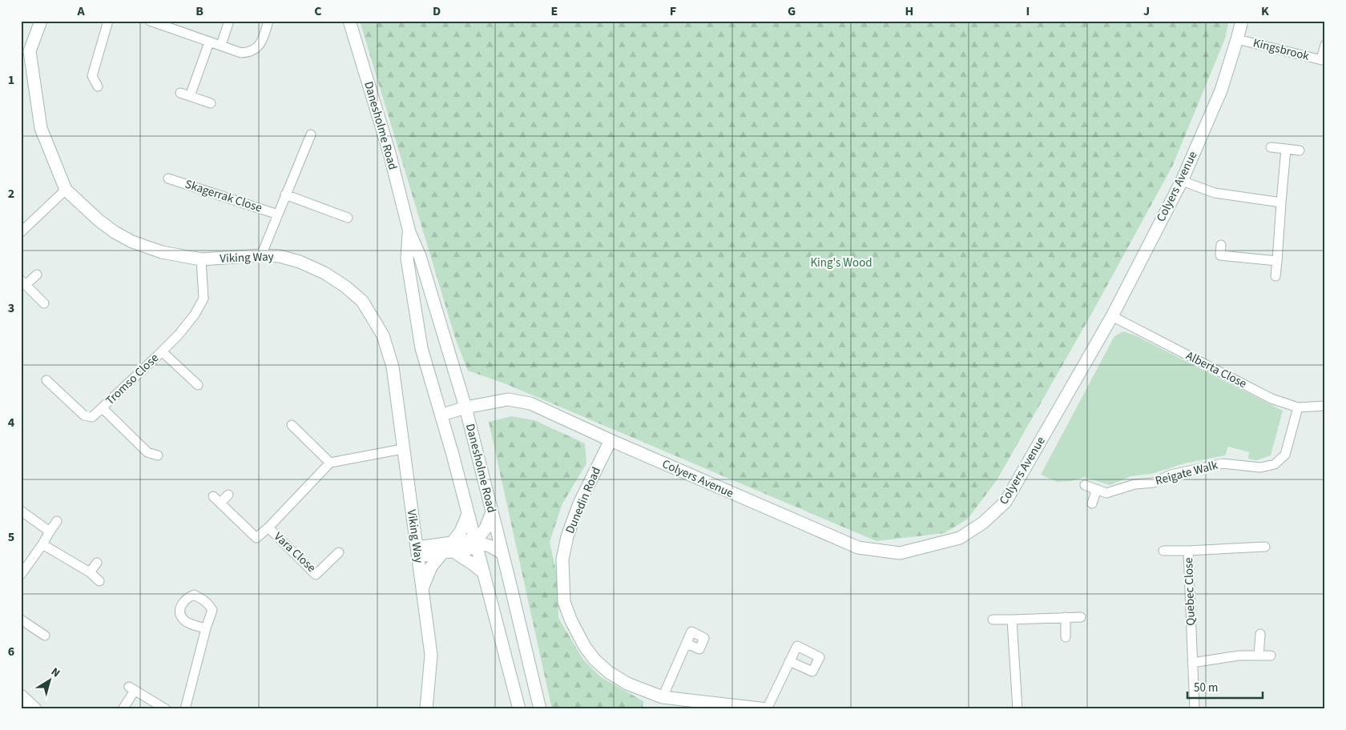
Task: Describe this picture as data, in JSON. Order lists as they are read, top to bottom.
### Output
{
  "streets": {
    "street": [
      "Kingsbrook",
      "Danesholme Road",
      "Colyers Avenue",
      "Skagerrak Close",
      "Viking Way",
      "Alberta Close",
      "Tromso Close",
      "Reigate Walk",
      "Dunedin Road",
      "Vara Close",
      "Quebec Close"
    ]
  },
  "crossings": [
    ["Kingsbrook", "Colyers Avenue"],
    ["Danesholme Road", "Colyers Avenue"],
    ["Colyers Avenue", "Alberta Close"],
    ["Colyers Avenue", "Dunedin Road"],
    ["Skagerrak Close", "Viking Way"],
    ["Viking Way", "Tromso Close"],
    ["Alberta Close", "Reigate Walk"]
  ],
  "parks": ["King's Wood"],
  "scale_bar": "50 m",
  "north": "top right",
  "grid": {
    "columns": [
      "A",
      "B",
      "C",
      "D",
      "E",
      "F",
      "G",
      "H",
      "I",
      "J",
      "K"
    ],
    "rows": [
      "1",
      "2",
      "3",
      "4",
      "5",
      "6"
    ]
  }
}
